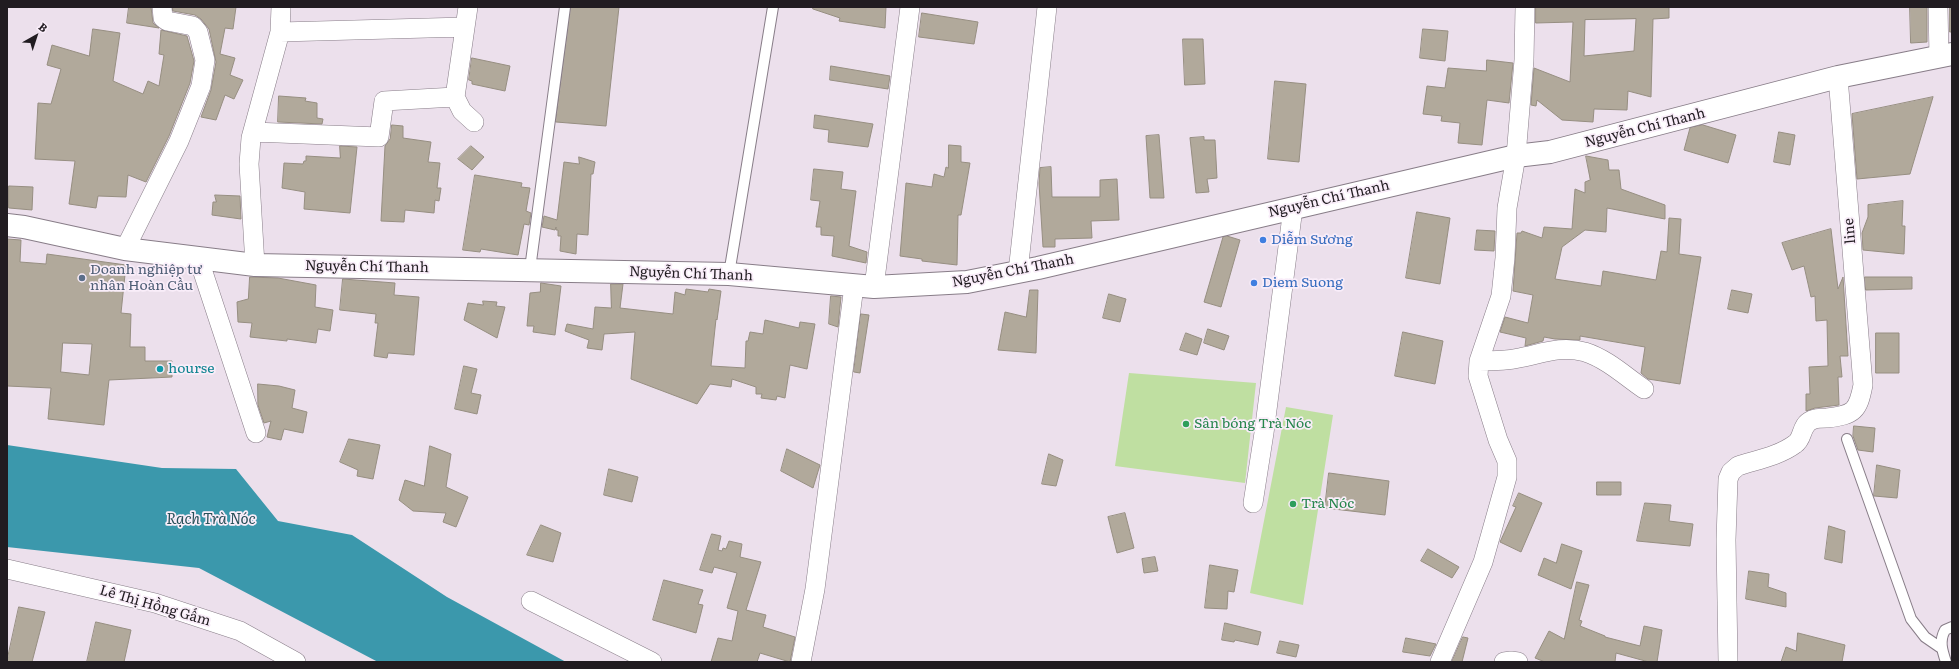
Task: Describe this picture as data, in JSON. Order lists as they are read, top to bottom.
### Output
{
  "streets": {
    "main road": ["Nguyễn Chí Thanh"],
    "street": ["line", "Lê Thị Hồng Gấm"]
  },
  "crossings": [
    ["Nguyễn Chí Thanh", "line"]
  ],
  "water": ["Rạch Trà Nóc"],
  "places": [
    "Diễm Sương",
    "Doanh nghiệp tư nhân Hoàn Cầu",
    "Diem Suong",
    "hourse",
    "Sân bóng Trà Nóc",
    "Trà Nóc"
  ],
  "north": "top right"
}
